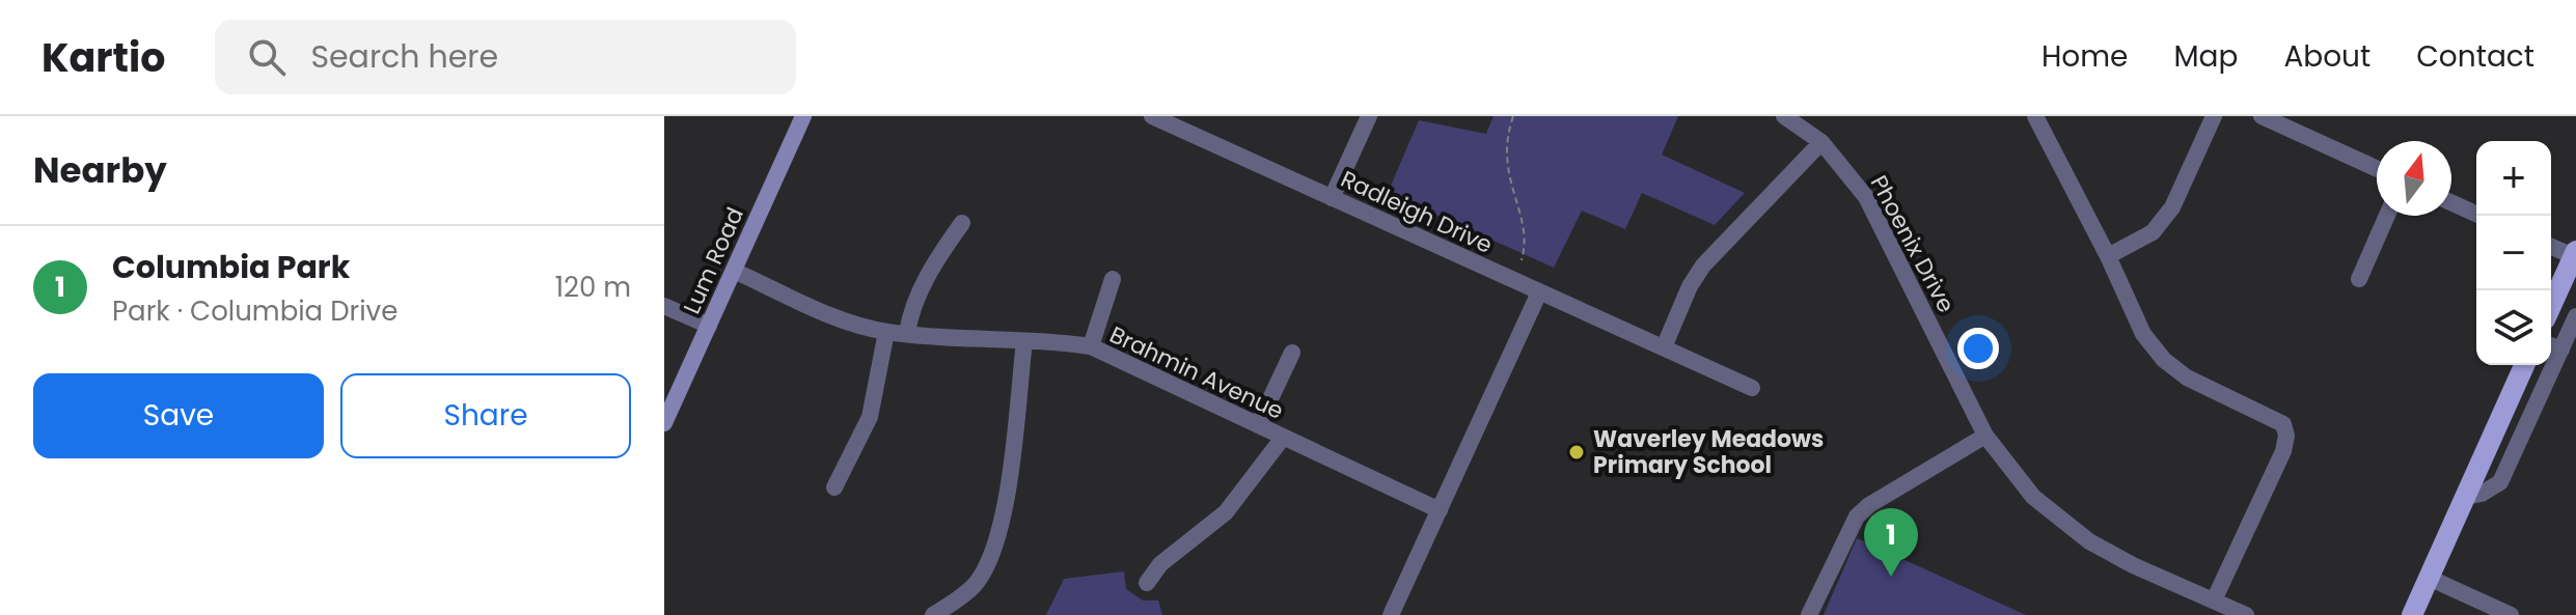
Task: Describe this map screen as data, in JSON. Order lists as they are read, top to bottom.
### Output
{
  "streets": {
    "street": [
      "Radleigh Drive",
      "Phoenix Drive",
      "Lum Road",
      "Brahmin Avenue"
    ]
  },
  "crossings": [
    ["Lum Road", "Brahmin Avenue"]
  ],
  "places": ["Waverley Meadows Primary School"],
  "north": "top",
  "page": {
    "header": "Kartio",
    "search": "Search here",
    "nav": [
      "Home",
      "Map",
      "About",
      "Contact"
    ],
    "heading": "Nearby",
    "map_buttons": ["+", "−"],
    "list": [
      {
        "mark": "1",
        "name": "Columbia Park",
        "note": "Park · Columbia Drive",
        "value": "120 m"
      }
    ],
    "buttons": ["Save", "Share"],
    "pins": "1"
  }
}
